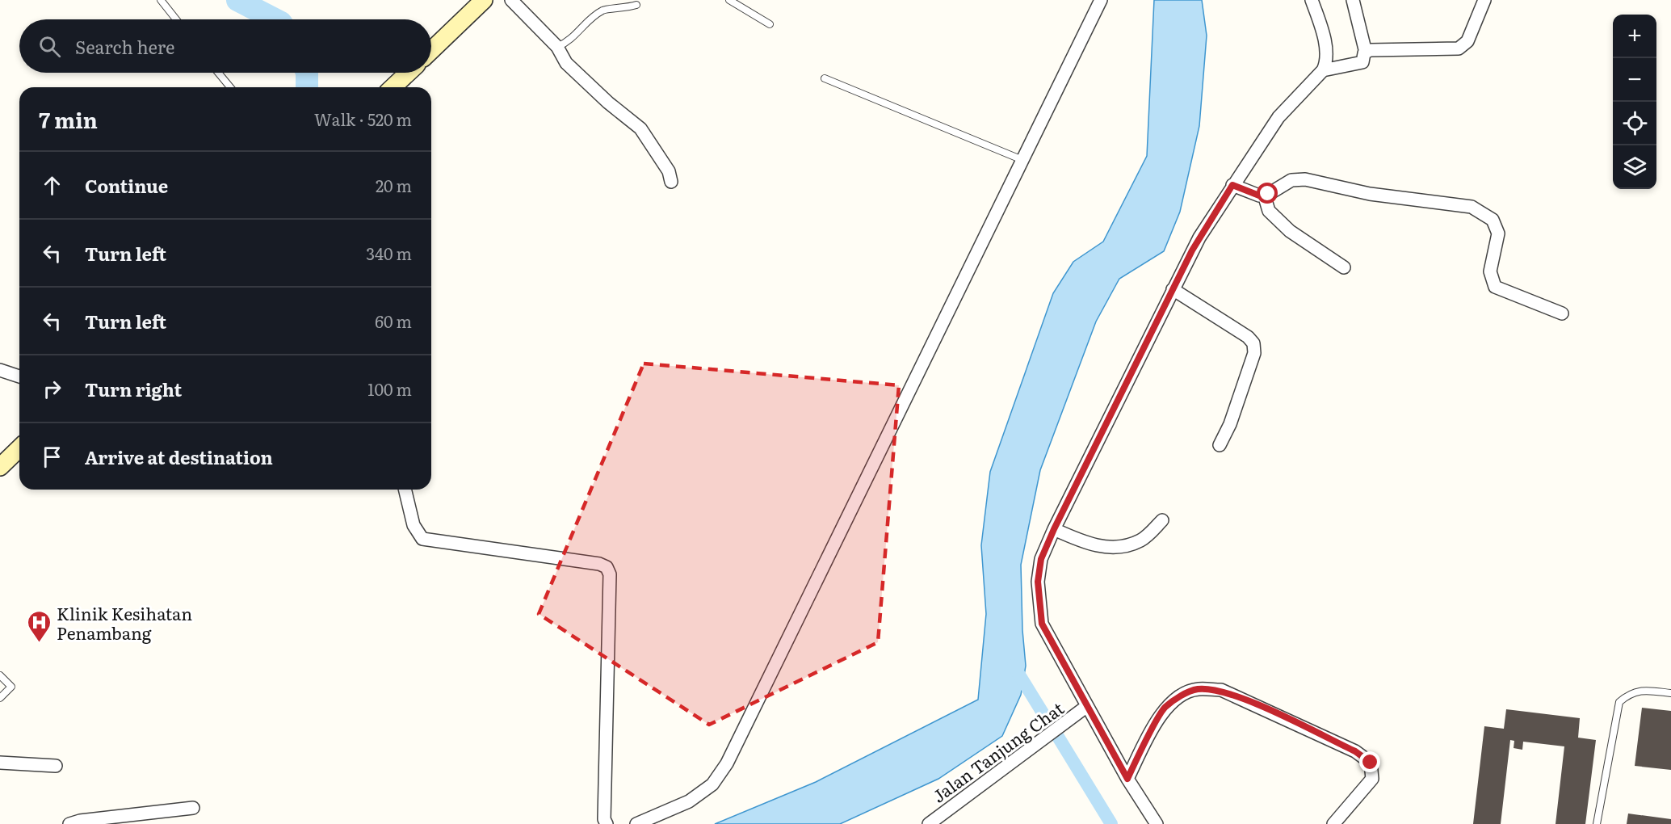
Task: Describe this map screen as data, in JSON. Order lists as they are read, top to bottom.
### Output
{
  "streets": {
    "street": ["Jalan Tanjung Chat"]
  },
  "places": {
    "hospital": ["Klinik Kesihatan Penambang"]
  },
  "page": {
    "map_buttons": ["+", "−"],
    "search": "Search here",
    "heading": ["7 min", "Walk · 520 m"],
    "list": [
      ["Continue", "20 m"],
      ["Turn left", "340 m"],
      ["Turn left", "60 m"],
      ["Turn right", "100 m"],
      "Arrive at destination"
    ]
  }
}
